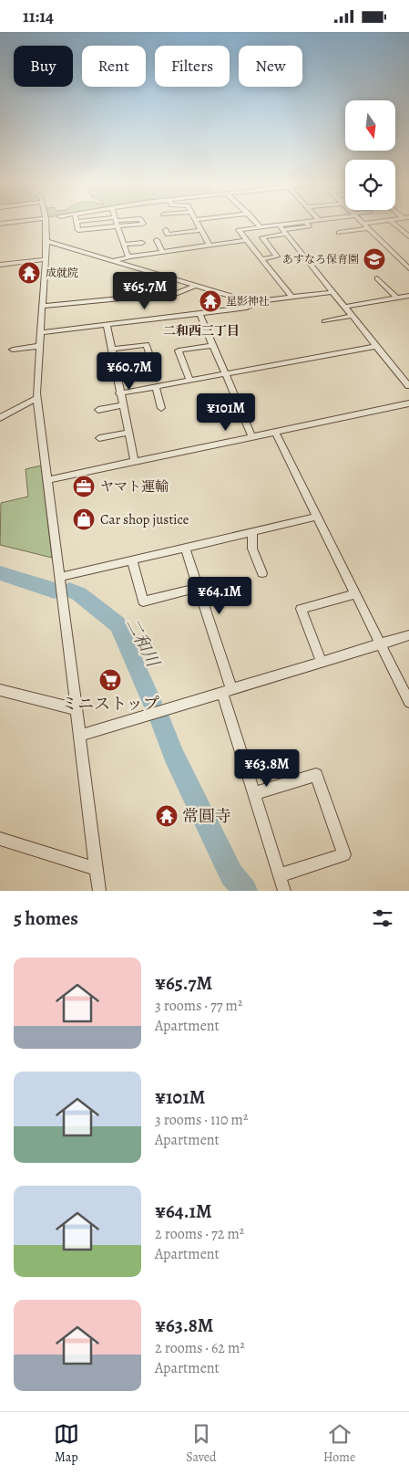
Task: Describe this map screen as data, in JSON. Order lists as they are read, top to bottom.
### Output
{
  "districts": ["二和西三丁目"],
  "water": ["二和川"],
  "places": {
    "school or university": ["あすなろ保育園"],
    "temple": ["成就院", "星影神社", "常圓寺"],
    "office": ["ヤマト運輸"],
    "shop": ["Car shop justice"],
    "supermarket": ["ミニストップ"]
  },
  "north": "bottom",
  "page": {
    "status": "11:14",
    "chip": [
      "Buy",
      "Rent",
      "Filters",
      "New"
    ],
    "price": [
      "¥65.7M",
      "¥60.7M",
      "¥101M",
      "¥64.1M",
      "¥63.8M"
    ],
    "heading": "5 homes",
    "list": [
      {
        "name": "¥65.7M",
        "note": "3 rooms · 77 m² · Apartment"
      },
      {
        "name": "¥101M",
        "note": "3 rooms · 110 m² · Apartment"
      },
      {
        "name": "¥64.1M",
        "note": "2 rooms · 72 m² · Apartment"
      },
      {
        "name": "¥63.8M",
        "note": "2 rooms · 62 m² · Apartment"
      }
    ],
    "tabs": ["Map", "Saved", "Home"]
  }
}
